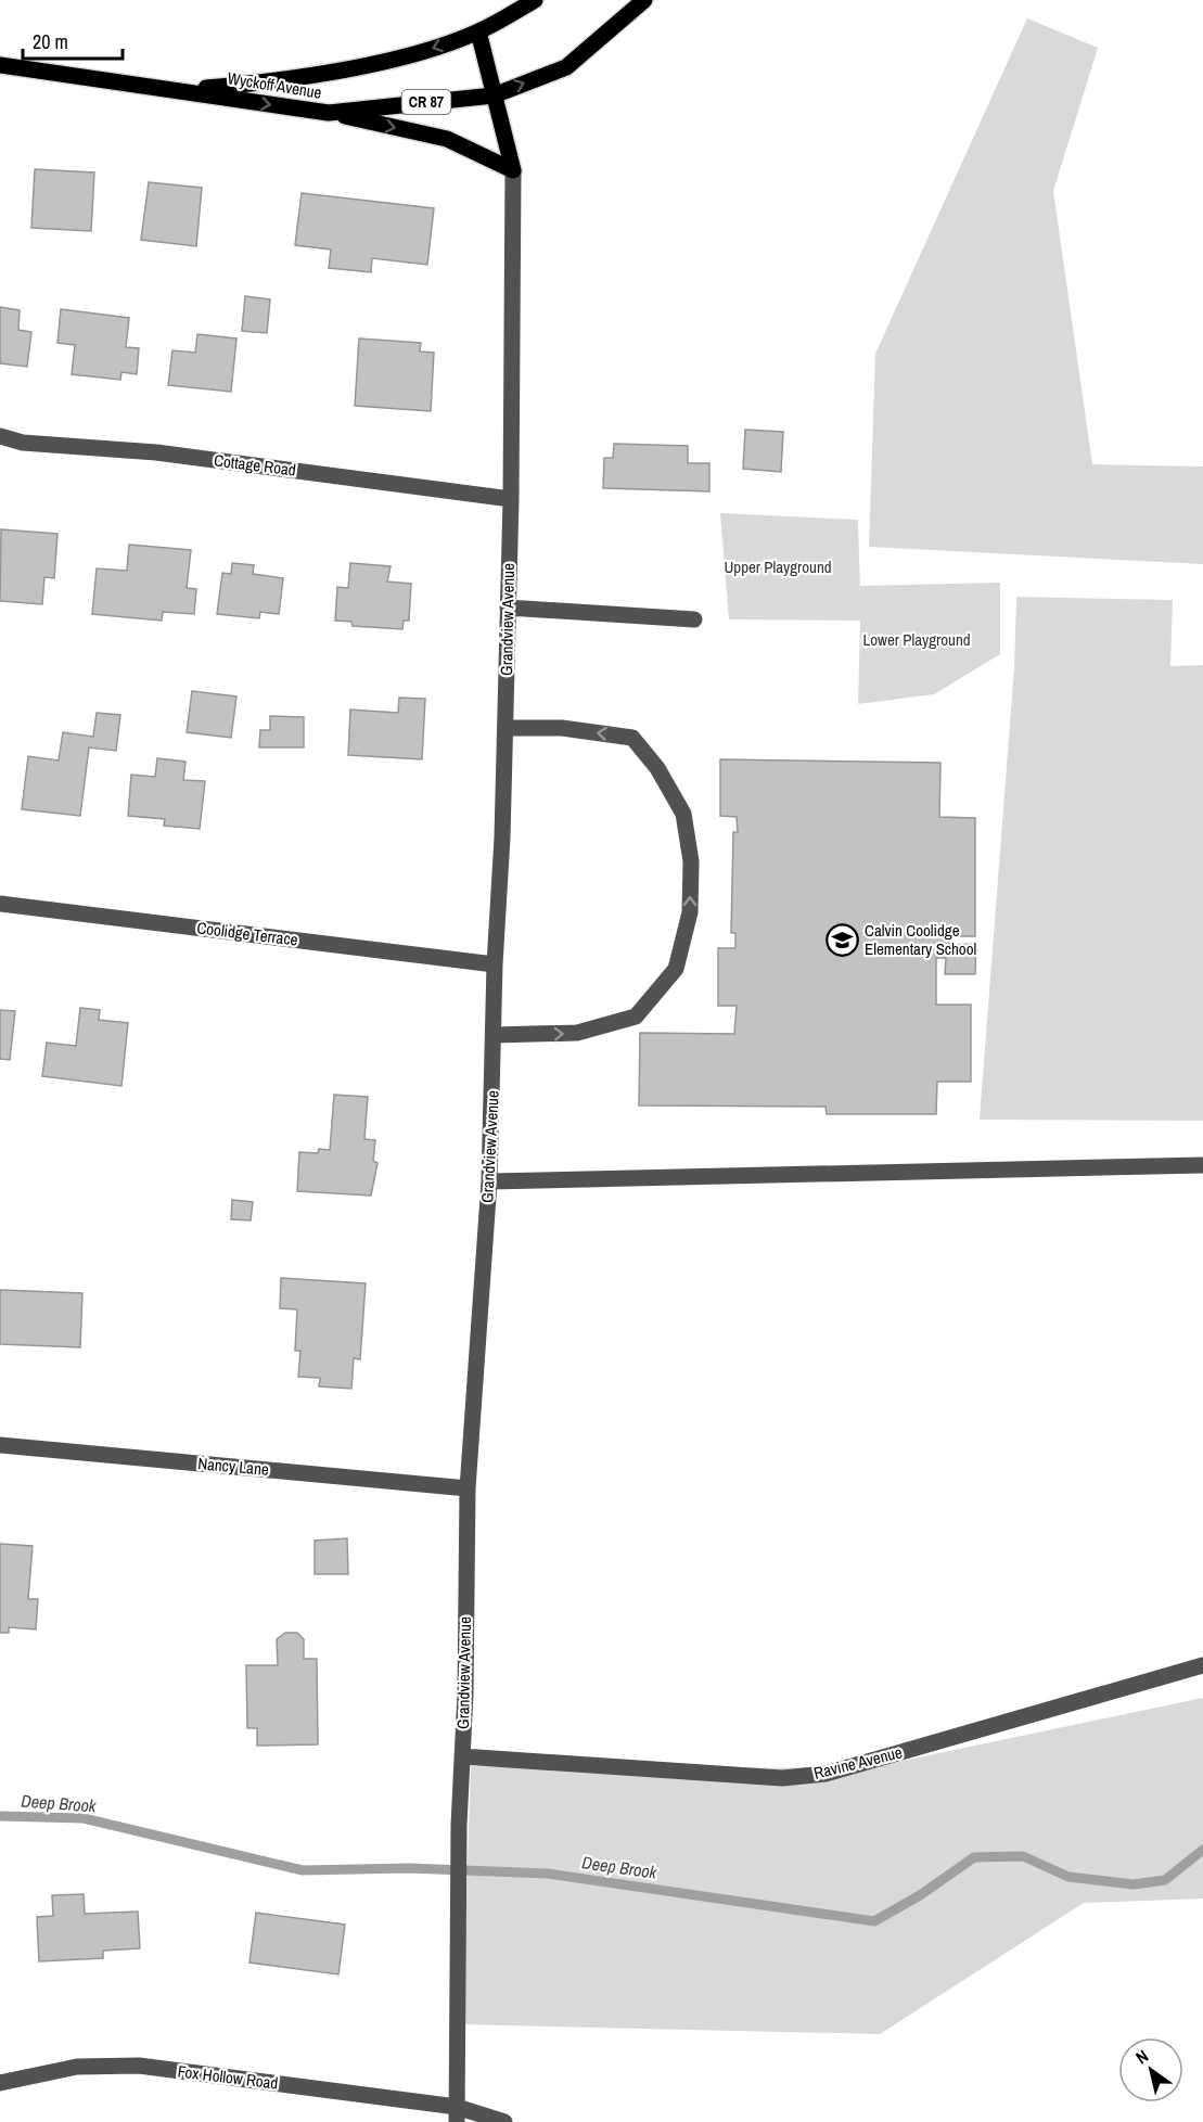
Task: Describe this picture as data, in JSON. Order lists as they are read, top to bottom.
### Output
{
  "streets": {
    "main road": ["Wyckoff Avenue", "CR 87"],
    "street": [
      "Cottage Road",
      "Grandview Avenue",
      "Coolidge Terrace",
      "Nancy Lane",
      "Ravine Avenue",
      "Fox Hollow Road"
    ]
  },
  "crossings": [
    ["Cottage Road", "Grandview Avenue"],
    ["Grandview Avenue", "Coolidge Terrace"],
    ["Grandview Avenue", "Nancy Lane"],
    ["Grandview Avenue", "Ravine Avenue"],
    ["Grandview Avenue", "Fox Hollow Road"]
  ],
  "water": ["Deep Brook"],
  "parks": ["Upper Playground", "Lower Playground"],
  "places": {
    "school or university": ["Calvin Coolidge Elementary School"]
  },
  "scale_bar": "20 m",
  "north": "top left"
}
